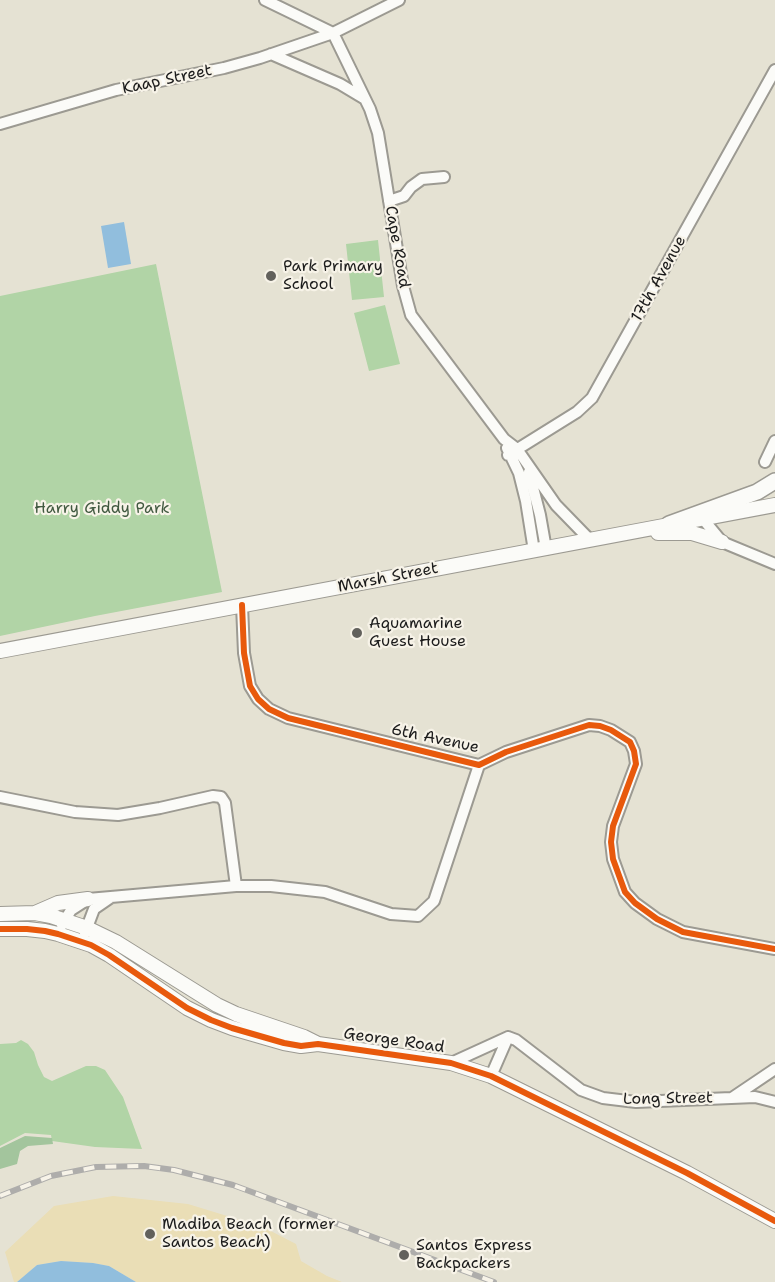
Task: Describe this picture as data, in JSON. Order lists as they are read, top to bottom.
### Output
{
  "streets": {
    "street": [
      "Kaap Street",
      "Cape Road",
      "17th Avenue",
      "Marsh Street",
      "6th Avenue",
      "George Road",
      "Long Street"
    ]
  },
  "crossings": [
    ["Kaap Street", "Cape Road"],
    ["Cape Road", "17th Avenue"],
    ["Cape Road", "Marsh Street"],
    ["Marsh Street", "6th Avenue"]
  ],
  "parks": ["Harry Giddy Park"],
  "places": [
    "Park Primary School",
    "Aquamarine Guest House",
    "Madiba Beach (former Santos Beach)",
    "Santos Express Backpackers"
  ]
}
